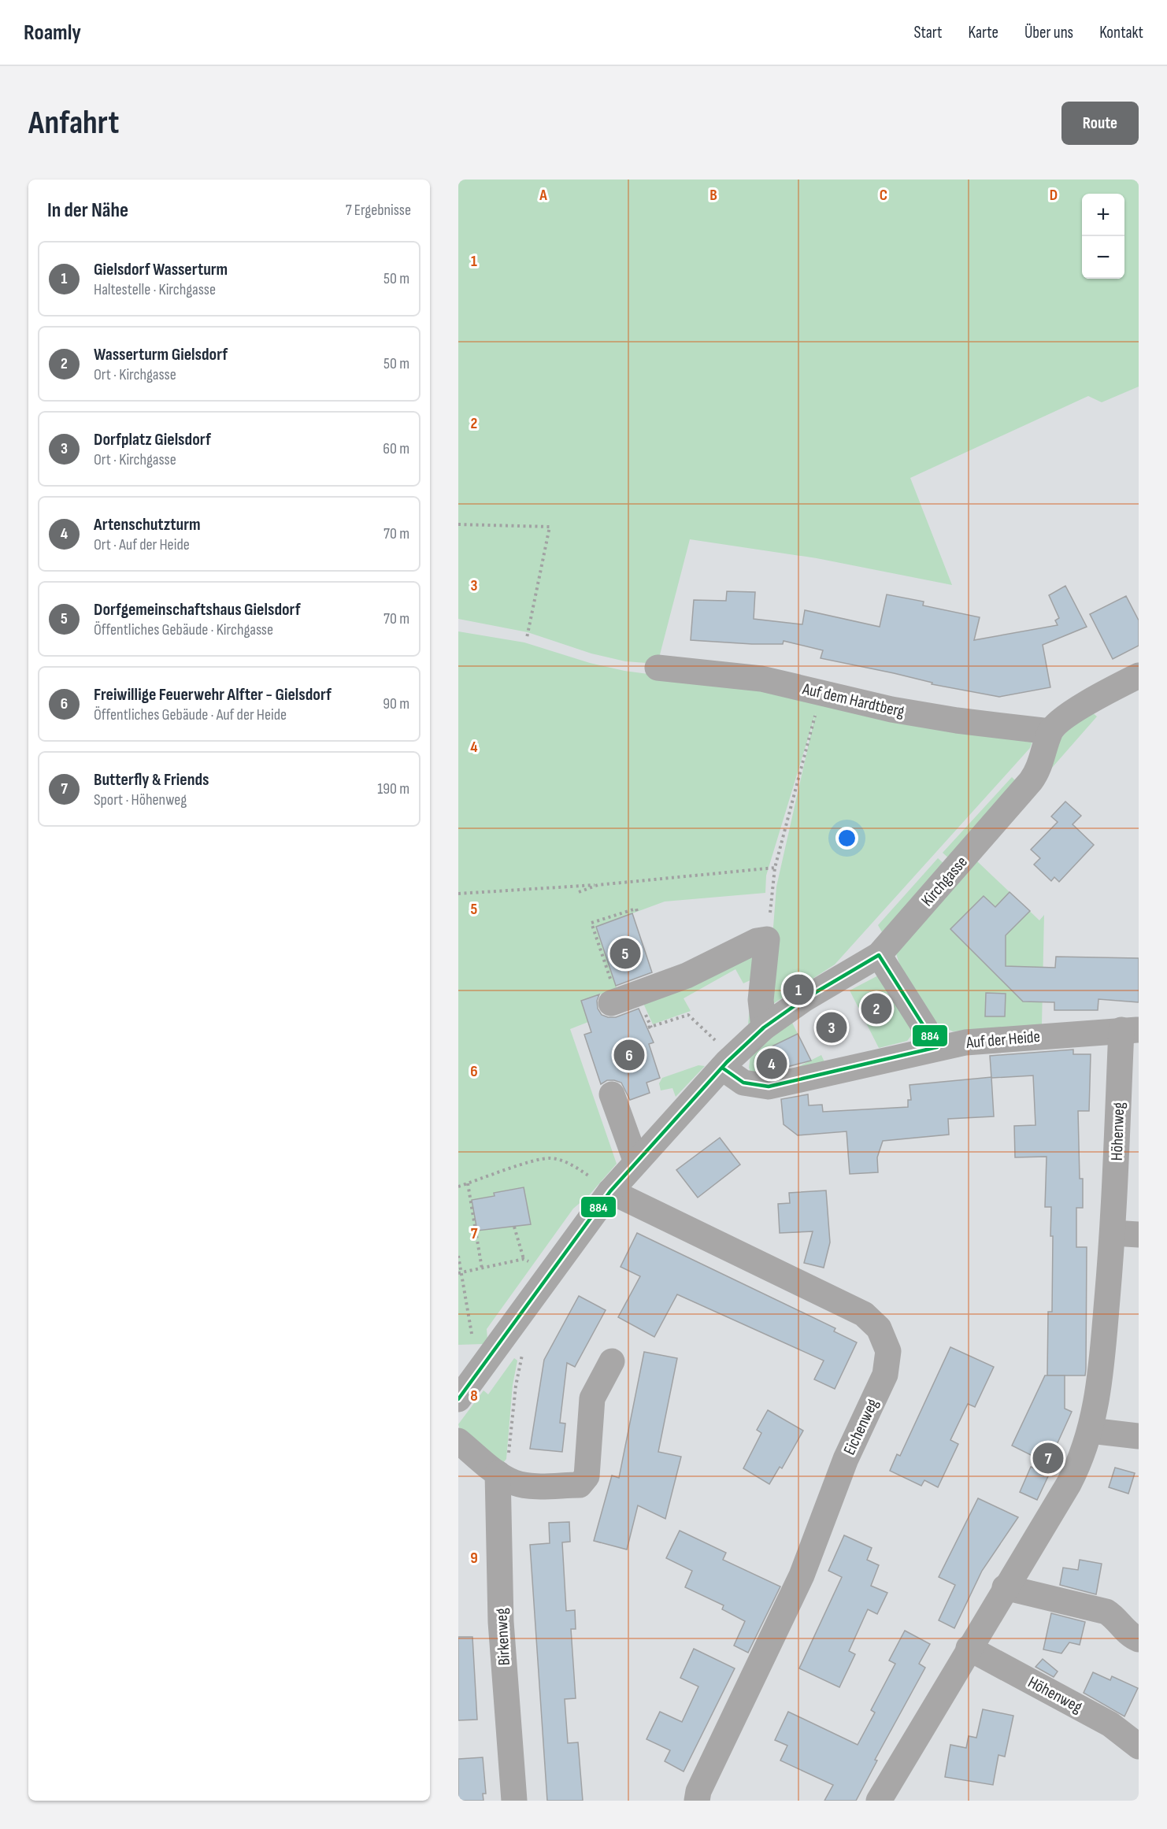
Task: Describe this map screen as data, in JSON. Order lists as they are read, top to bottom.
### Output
{
  "streets": {
    "street": [
      "Auf dem Hardtberg",
      "Kirchgasse",
      "Auf der Heide",
      "Höhenweg",
      "Eichenweg",
      "Birkenweg"
    ]
  },
  "crossings": [
    ["Auf dem Hardtberg", "Kirchgasse"],
    ["Kirchgasse", "Auf der Heide"],
    ["Auf der Heide", "Höhenweg"]
  ],
  "lines": ["transit line 884"],
  "page": {
    "header": "Roamly",
    "nav": [
      "Start",
      "Karte",
      "Über uns",
      "Kontakt"
    ],
    "buttons": "Route",
    "title": "Anfahrt",
    "heading": ["In der Nähe", "7 Ergebnisse"],
    "map_buttons": ["+", "−"],
    "list": [
      {
        "mark": "1",
        "name": "Gielsdorf Wasserturm",
        "note": "Haltestelle · Kirchgasse",
        "value": "50 m"
      },
      {
        "mark": "2",
        "name": "Wasserturm Gielsdorf",
        "note": "Ort · Kirchgasse",
        "value": "50 m"
      },
      {
        "mark": "3",
        "name": "Dorfplatz Gielsdorf",
        "note": "Ort · Kirchgasse",
        "value": "60 m"
      },
      {
        "mark": "4",
        "name": "Artenschutzturm",
        "note": "Ort · Auf der Heide",
        "value": "70 m"
      },
      {
        "mark": "5",
        "name": "Dorfgemeinschaftshaus Gielsdorf",
        "note": "Öffentliches Gebäude · Kirchgasse",
        "value": "70 m"
      },
      {
        "mark": "6",
        "name": "Freiwillige Feuerwehr Alfter - Gielsdorf",
        "note": "Öffentliches Gebäude · Auf der Heide",
        "value": "90 m"
      },
      {
        "mark": "7",
        "name": "Butterfly & Friends",
        "note": "Sport · Höhenweg",
        "value": "190 m"
      }
    ],
    "pins": [
      "5",
      "1",
      "2",
      "3",
      "6",
      "4",
      "7"
    ]
  },
  "grid": {
    "columns": [
      "A",
      "B",
      "C",
      "D"
    ],
    "rows": [
      "1",
      "2",
      "3",
      "4",
      "5",
      "6",
      "7",
      "8",
      "9"
    ]
  }
}
